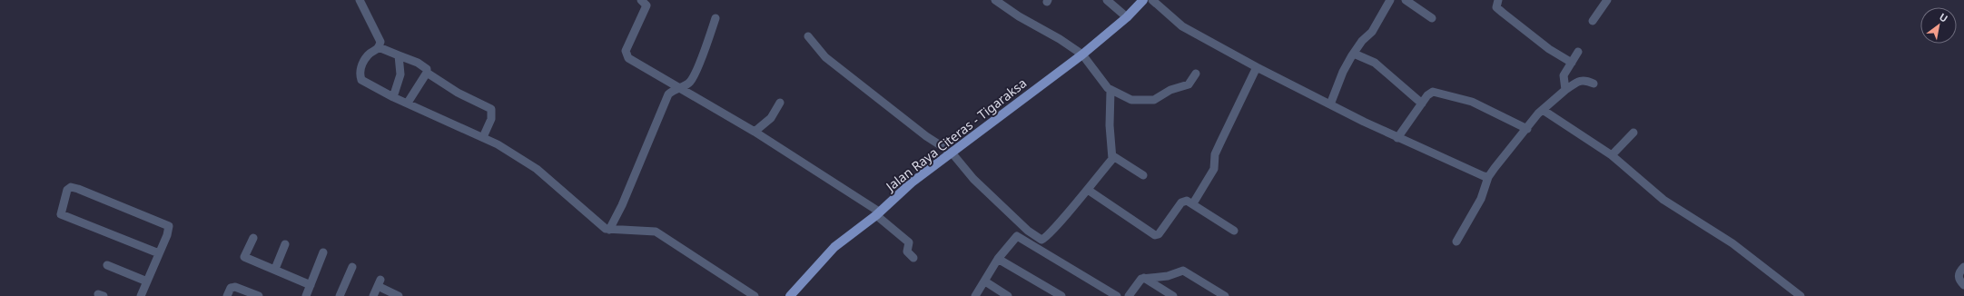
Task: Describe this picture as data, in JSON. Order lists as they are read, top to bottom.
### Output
{
  "streets": {
    "main road": ["Jalan Raya Citeras - Tigaraksa"]
  },
  "north": "top right"
}
